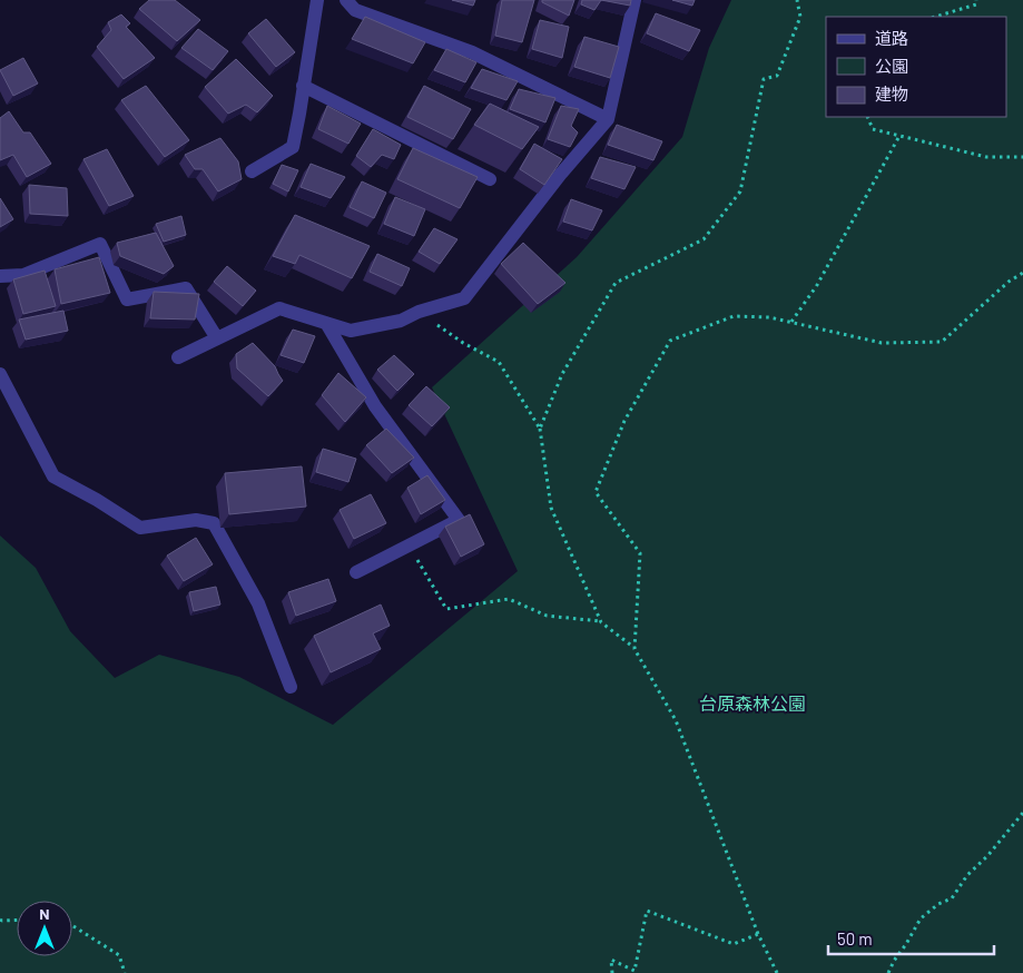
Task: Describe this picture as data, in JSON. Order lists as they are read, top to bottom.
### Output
{
  "parks": ["台原森林公園"],
  "legend": ["道路", "公園", "建物"],
  "scale_bar": "50 m",
  "north": "top"
}
